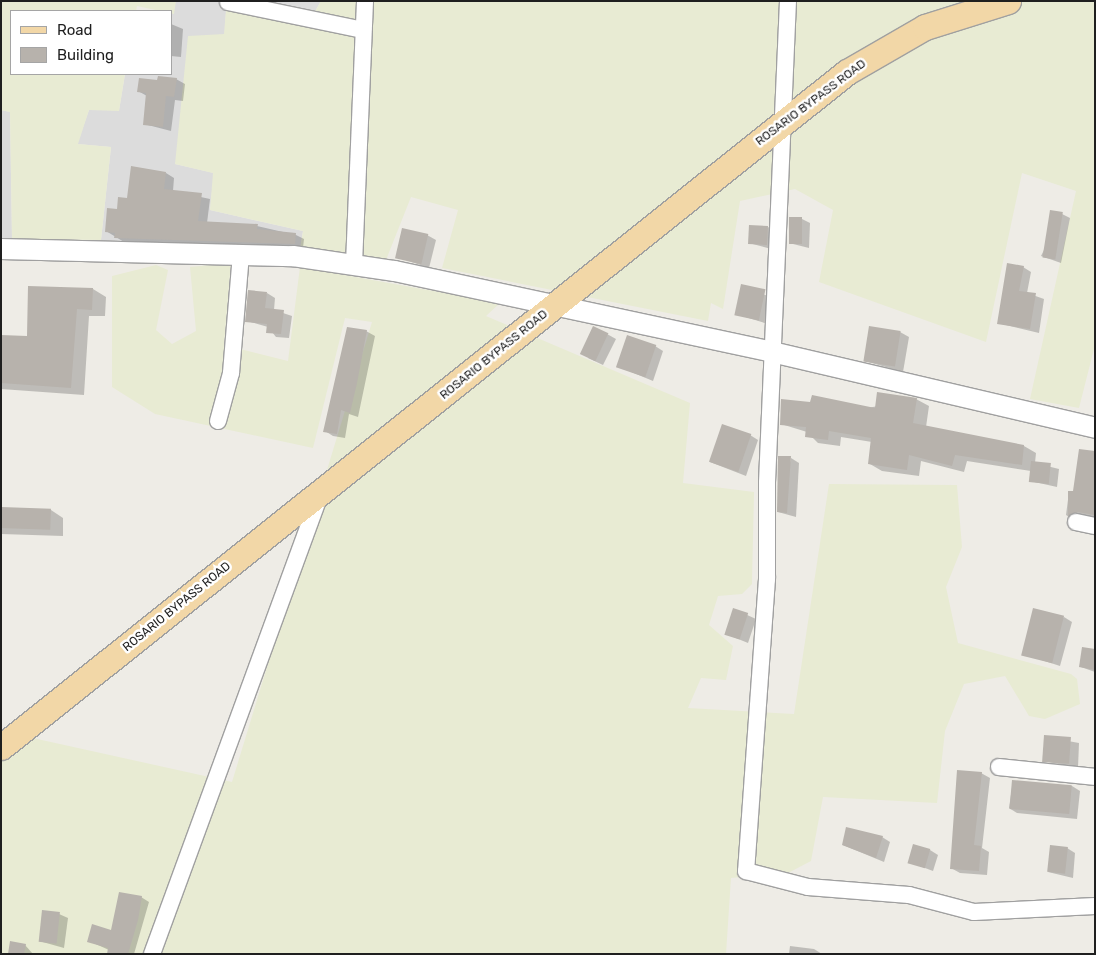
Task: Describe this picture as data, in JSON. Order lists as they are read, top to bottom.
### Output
{
  "streets": {
    "main road": ["ROSARIO BYPASS ROAD"]
  },
  "legend": ["Road", "Building"]
}
